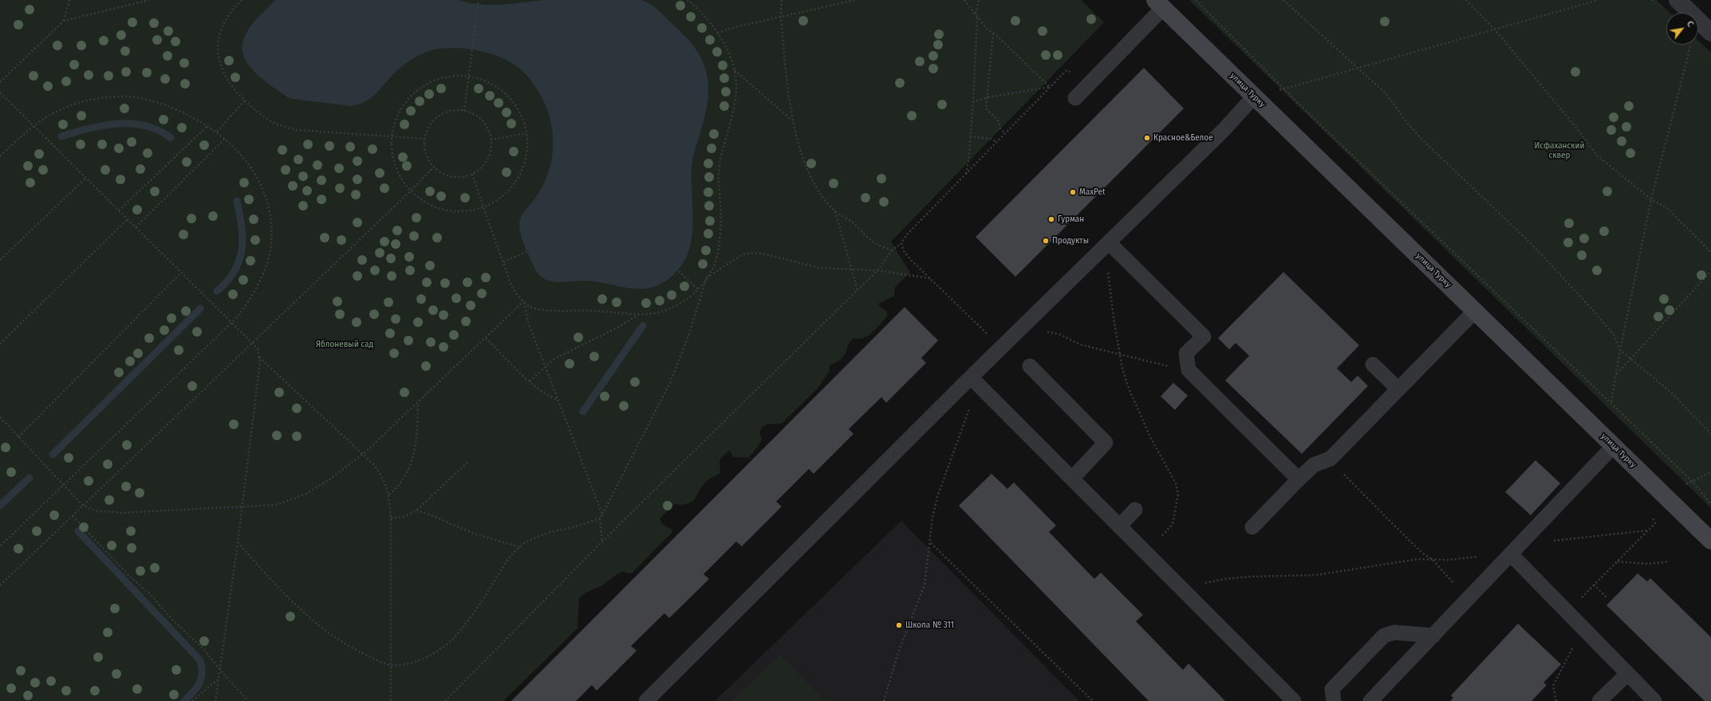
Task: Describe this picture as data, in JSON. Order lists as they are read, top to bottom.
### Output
{
  "streets": {
    "street": ["улица Турку"]
  },
  "parks": ["Исфаханский сквер", "Яблоневый сад"],
  "places": [
    "Красное&Белое",
    "MaxPet",
    "Гурман",
    "Продукты",
    "Школа № 311"
  ],
  "north": "top right"
}
